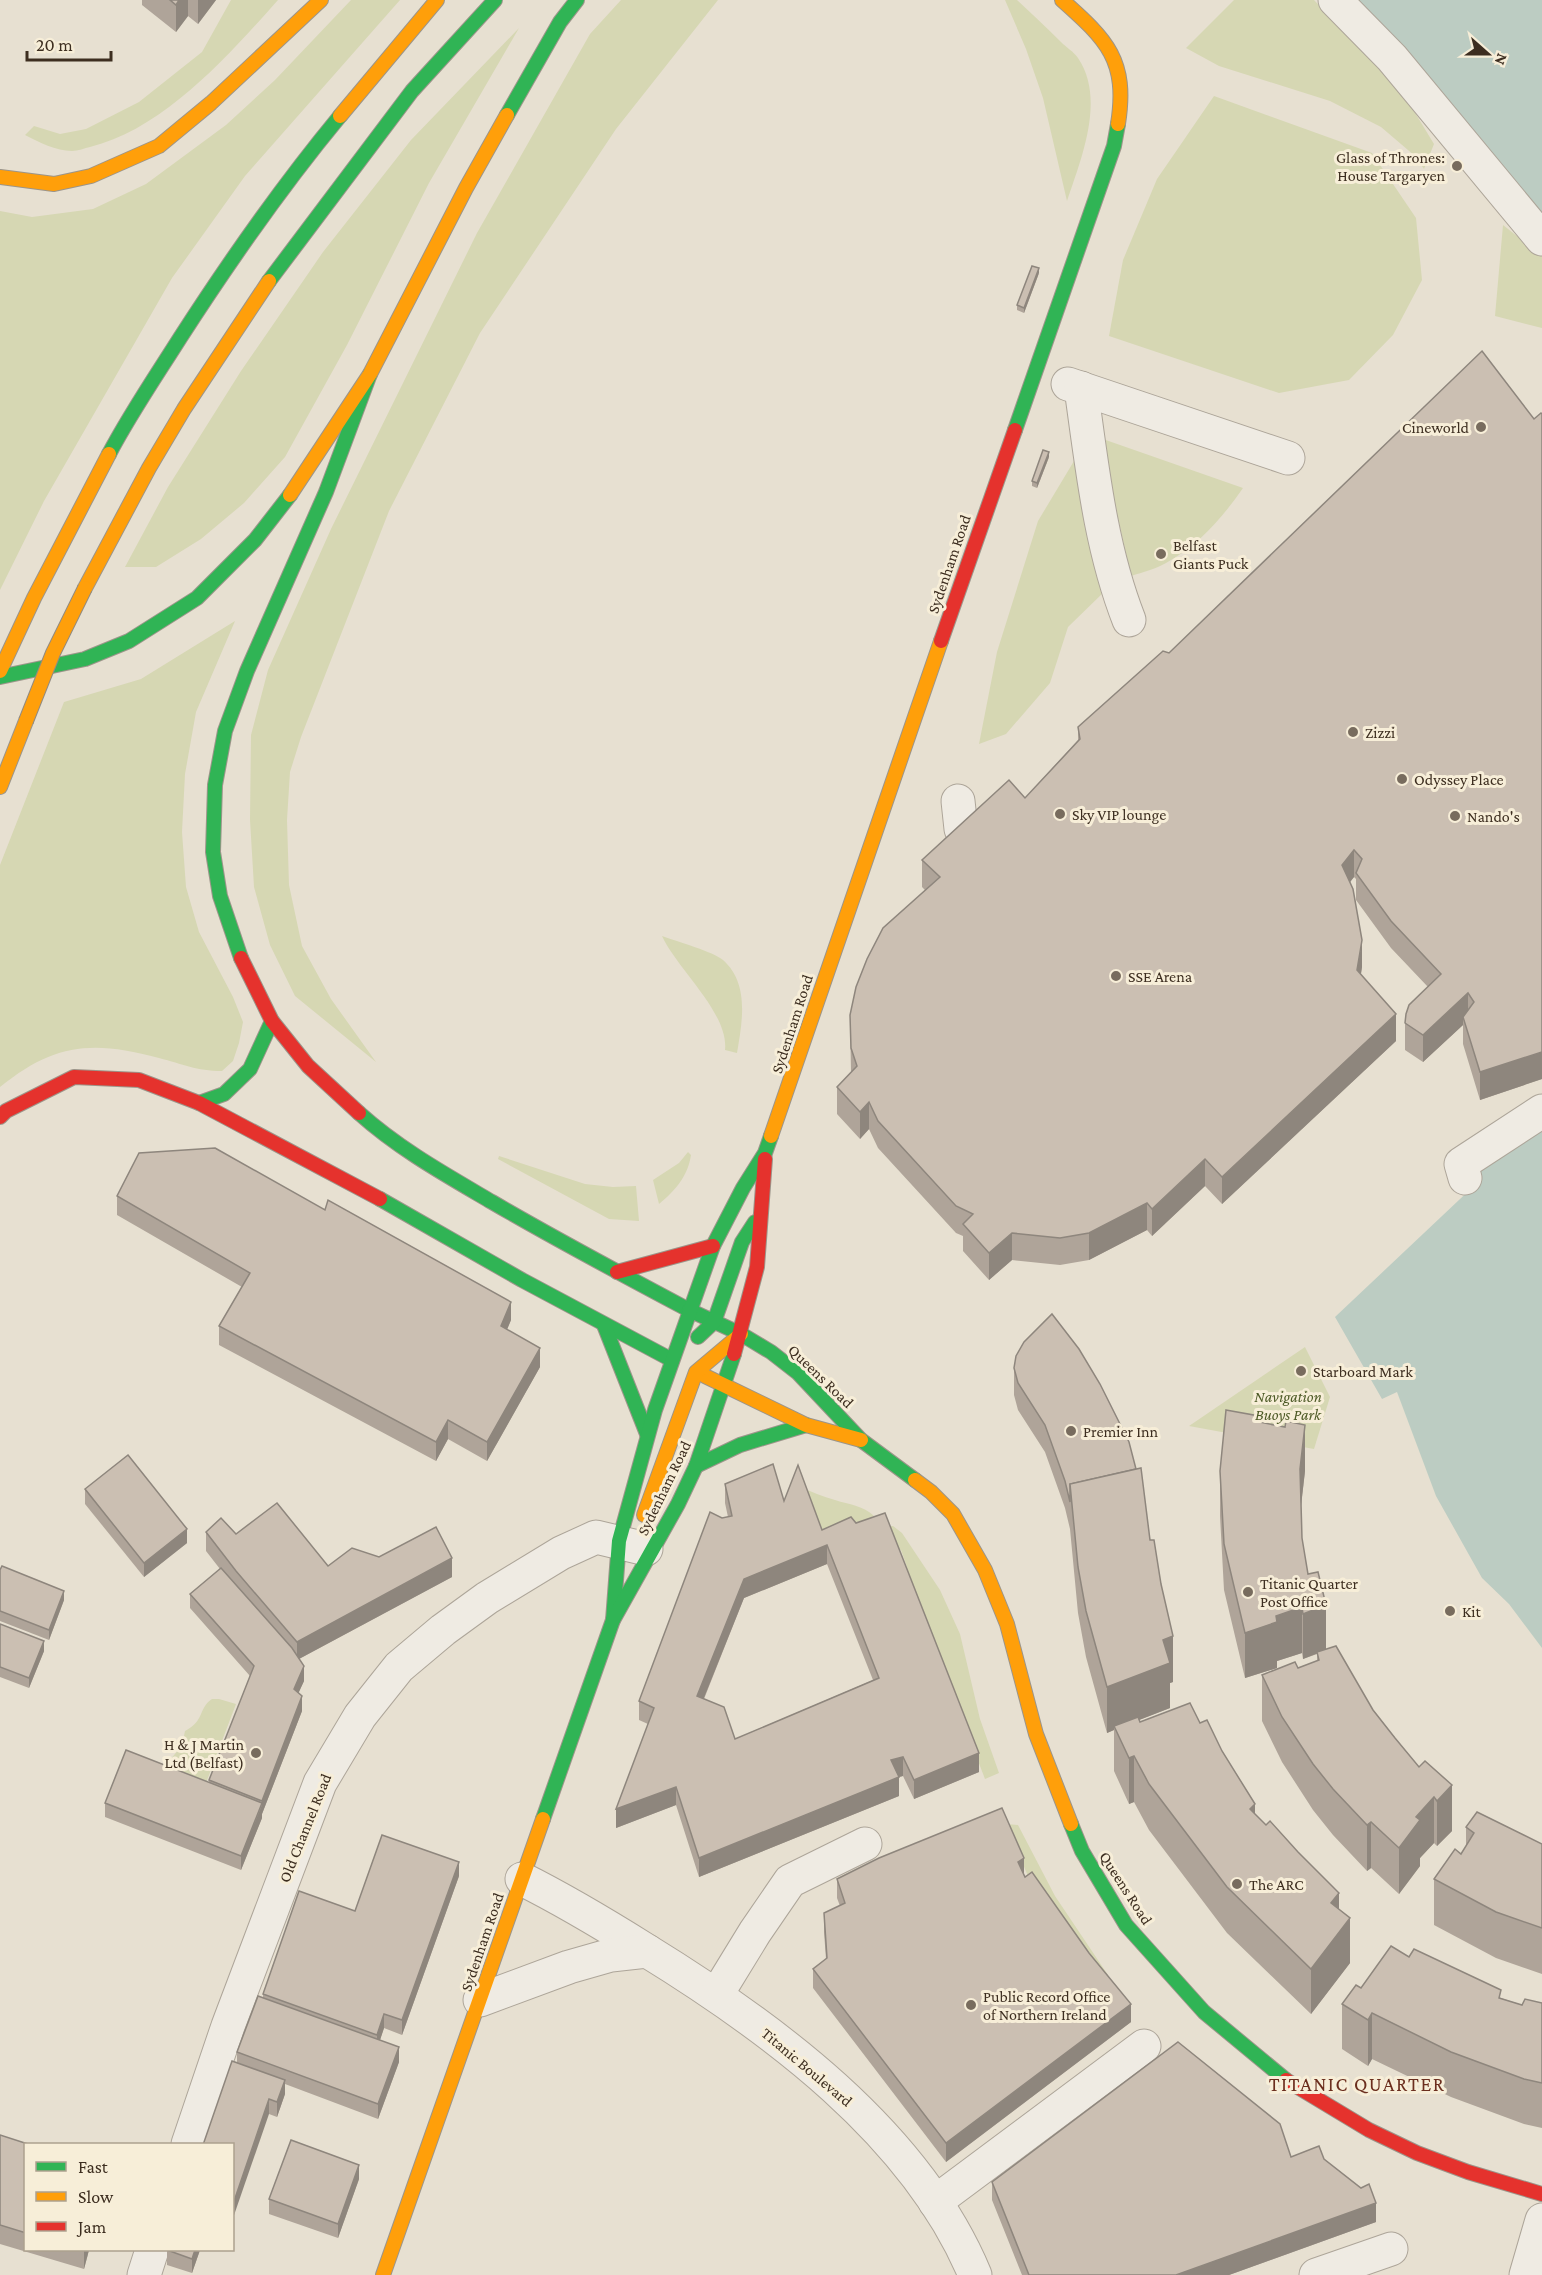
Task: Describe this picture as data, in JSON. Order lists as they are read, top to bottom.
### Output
{
  "streets": {
    "main road": ["Sydenham Road", "Queens Road"],
    "street": ["Old Channel Road", "Titanic Boulevard"]
  },
  "crossings": [
    ["Sydenham Road", "Queens Road"],
    ["Sydenham Road", "Old Channel Road"],
    ["Sydenham Road", "Titanic Boulevard"]
  ],
  "districts": ["TITANIC QUARTER"],
  "parks": ["Navigation Buoys Park"],
  "places": [
    "Glass of Thrones: House Targaryen",
    "Cineworld",
    "Belfast Giants Puck",
    "Zizzi",
    "Odyssey Place",
    "Sky VIP lounge",
    "Nando's",
    "SSE Arena",
    "Starboard Mark",
    "Premier Inn",
    "Titanic Quarter Post Office",
    "Kit",
    "H & J Martin Ltd (Belfast)",
    "The ARC",
    "Public Record Office of Northern Ireland"
  ],
  "legend": ["Fast", "Slow", "Jam"],
  "scale_bar": "20 m",
  "north": "right"
}
